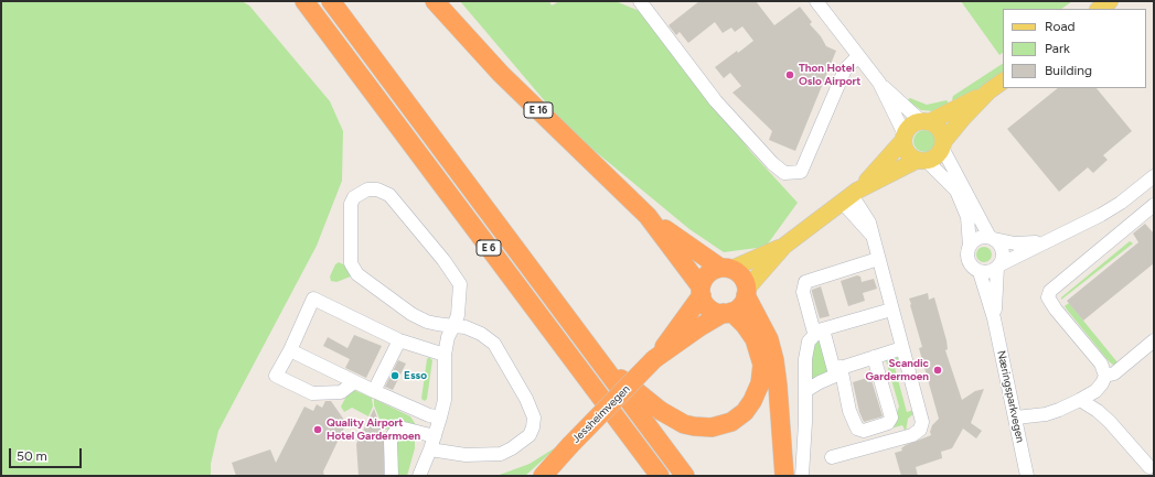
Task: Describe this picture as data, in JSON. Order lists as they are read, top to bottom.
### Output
{
  "streets": {
    "highway": ["E 16", "E 6", "Jessheimvegen"],
    "street": ["Næringsparkvegen"]
  },
  "crossings": [
    ["E 16", "E 6"],
    ["E 16", "Jessheimvegen"],
    ["E 6", "Jessheimvegen"]
  ],
  "places": [
    "Thon Hotel Oslo Airport",
    "Scandic Gardermoen",
    "Esso",
    "Quality Airport Hotel Gardermoen"
  ],
  "legend": ["Road", "Park", "Building"],
  "scale_bar": "50 m"
}
